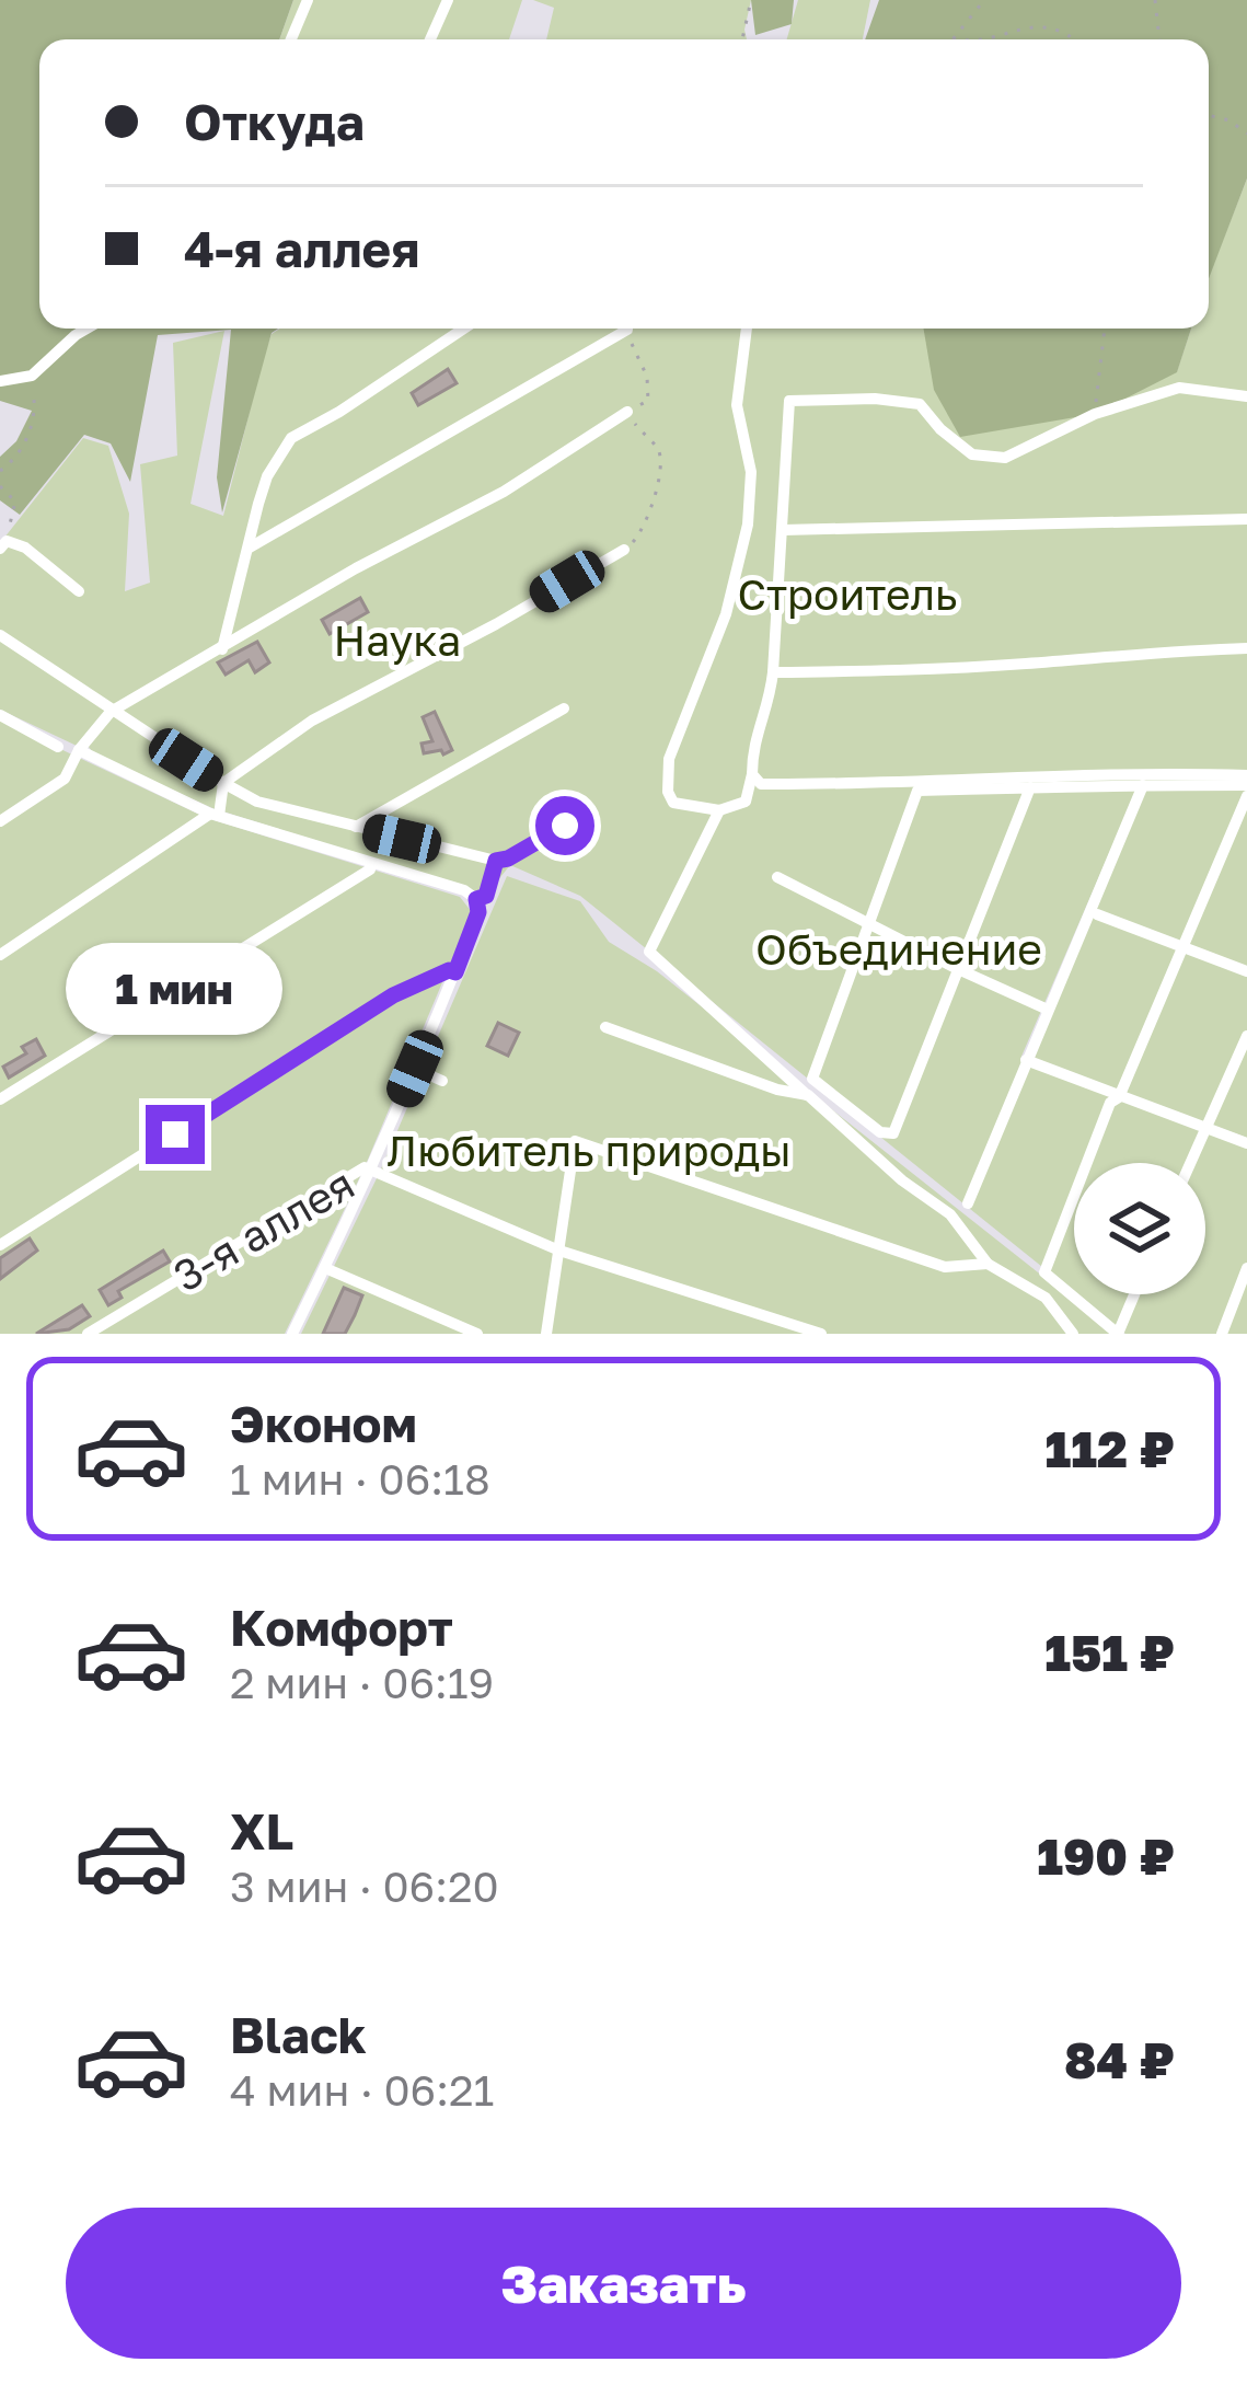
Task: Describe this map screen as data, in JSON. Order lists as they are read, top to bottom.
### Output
{
  "streets": {
    "street": ["3-я аллея"]
  },
  "parks": [
    "Строитель",
    "Наука",
    "Объединение",
    "Любитель природы"
  ],
  "page": {
    "banner": ["Откуда", "4-я аллея"],
    "bubble": "1 мин",
    "list": [
      {
        "name": "Эконом",
        "note": "1 мин · 06:18",
        "value": "112 ₽"
      },
      {
        "name": "Комфорт",
        "note": "2 мин · 06:19",
        "value": "151 ₽"
      },
      {
        "name": "XL",
        "note": "3 мин · 06:20",
        "value": "190 ₽"
      },
      {
        "name": "Black",
        "note": "4 мин · 06:21",
        "value": "84 ₽"
      }
    ],
    "buttons": "Заказать"
  }
}
